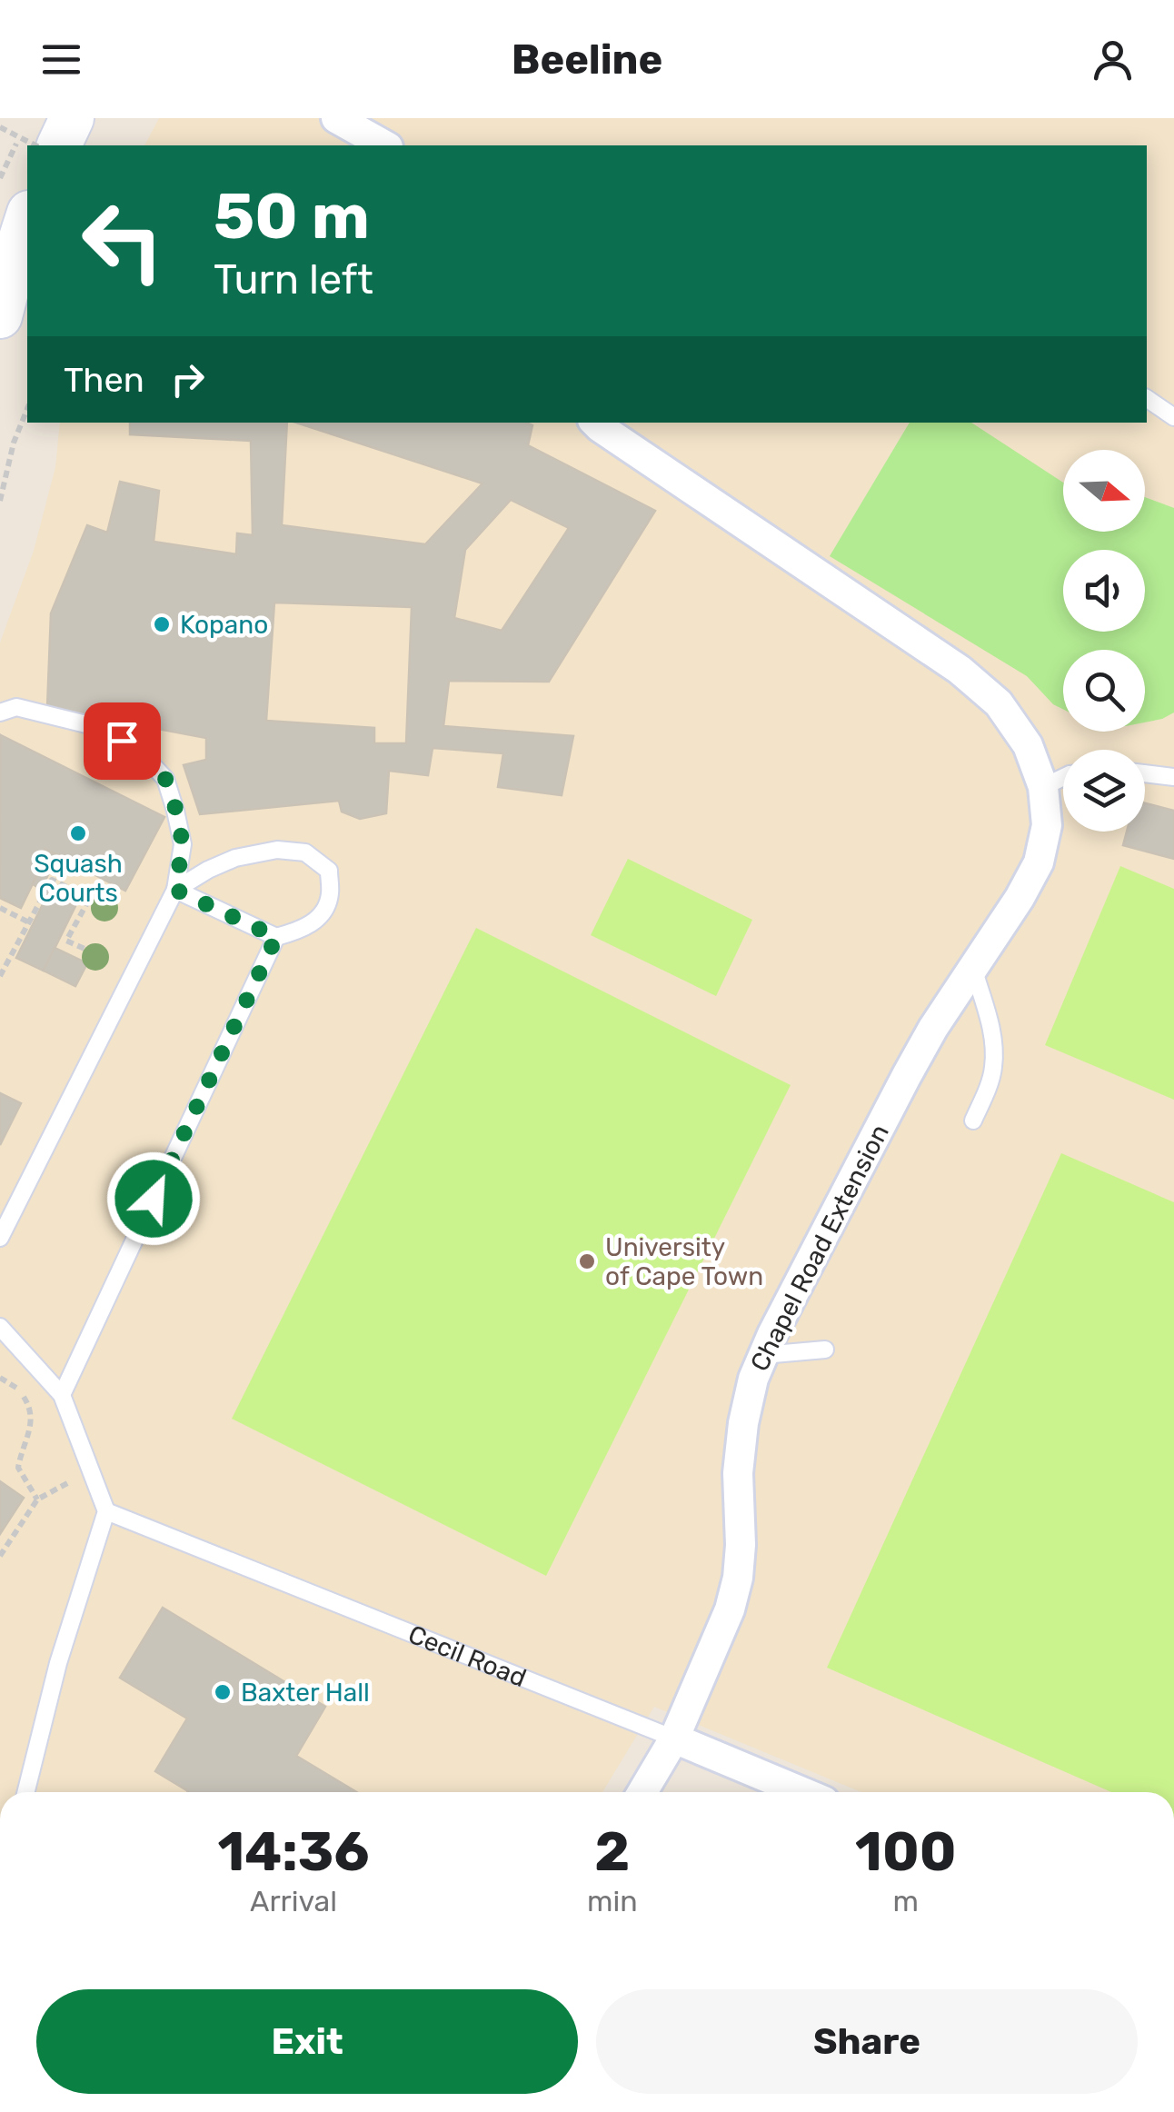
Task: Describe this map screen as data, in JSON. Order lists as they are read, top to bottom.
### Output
{
  "streets": {
    "street": ["Chapel Road Extension", "Cecil Road"]
  },
  "crossings": [
    ["Chapel Road Extension", "Cecil Road"]
  ],
  "places": [
    "Kopano",
    "Squash Courts",
    "University of Cape Town",
    "Baxter Hall"
  ],
  "north": "right",
  "page": {
    "header": "Beeline",
    "turn": ["50 m", "Turn left"],
    "then": "Then",
    "eta": [
      "14:36",
      "Arrival",
      "2",
      "min",
      "100",
      "m"
    ],
    "buttons": ["Exit", "Share"]
  }
}
